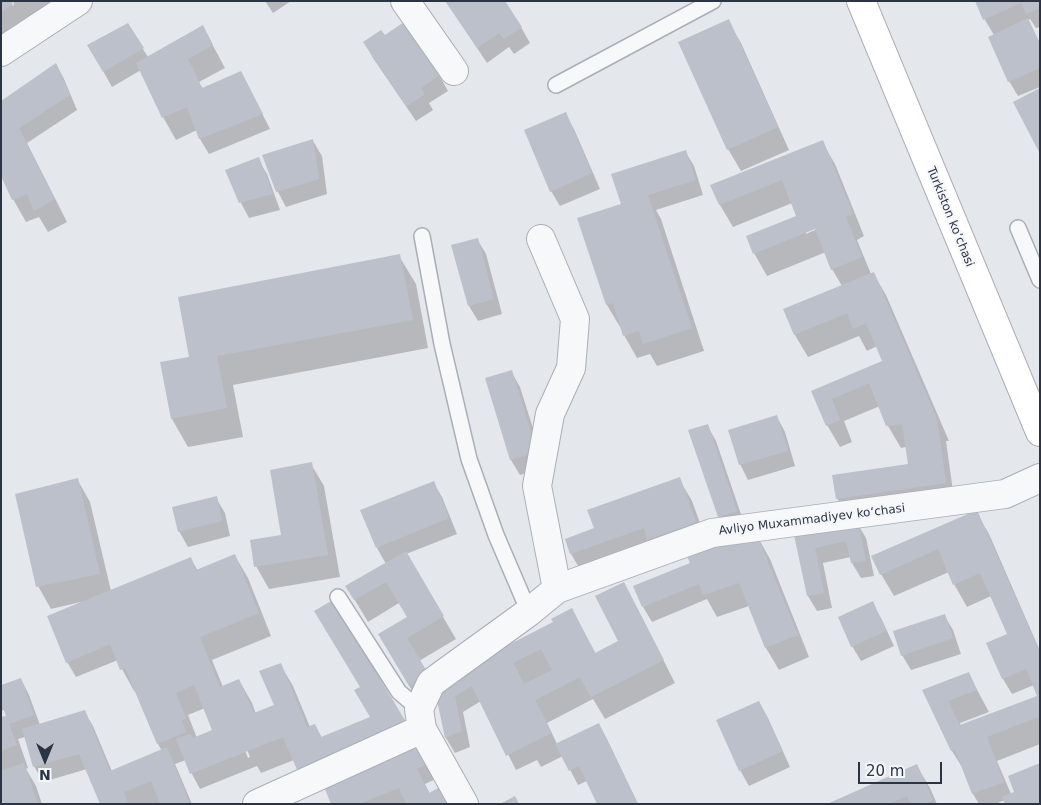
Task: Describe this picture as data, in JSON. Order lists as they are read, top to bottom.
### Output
{
  "streets": {
    "main road": ["Turkiston ko’chasi"],
    "street": ["Avliyo Muxammadiyev koʻchasi"]
  },
  "scale_bar": "20 m",
  "north": "bottom"
}
